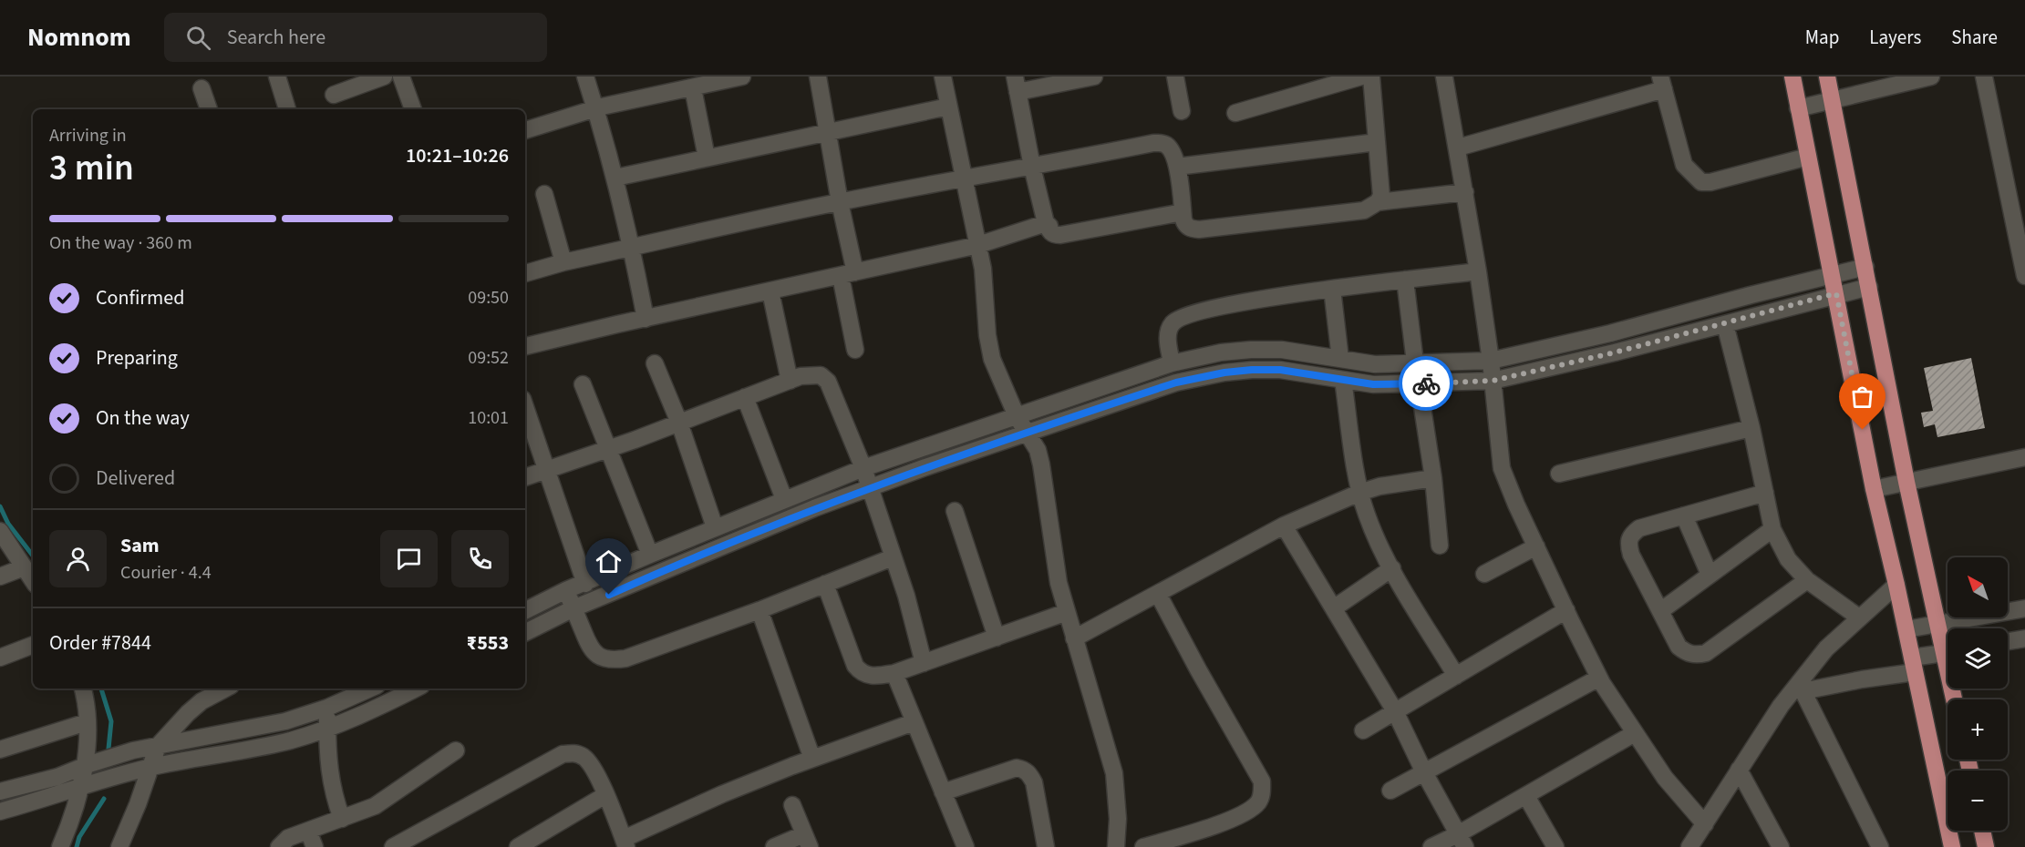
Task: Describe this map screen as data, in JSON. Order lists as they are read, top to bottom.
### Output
{
  "north": "top left",
  "page": {
    "header": "Nomnom",
    "search": "Search here",
    "nav": ["Map", "Layers", "Share"],
    "heading": ["3 min", "Arriving in", "10:21–10:26"],
    "panel": [
      "Sam",
      "Courier · 4.4",
      "Order #7844",
      "₹553"
    ],
    "bar": "On the way · 360 m",
    "list": [
      ["Confirmed", "09:50"],
      ["Preparing", "09:52"],
      ["On the way", "10:01"],
      "Delivered"
    ],
    "map_buttons": ["+", "−"]
  }
}
